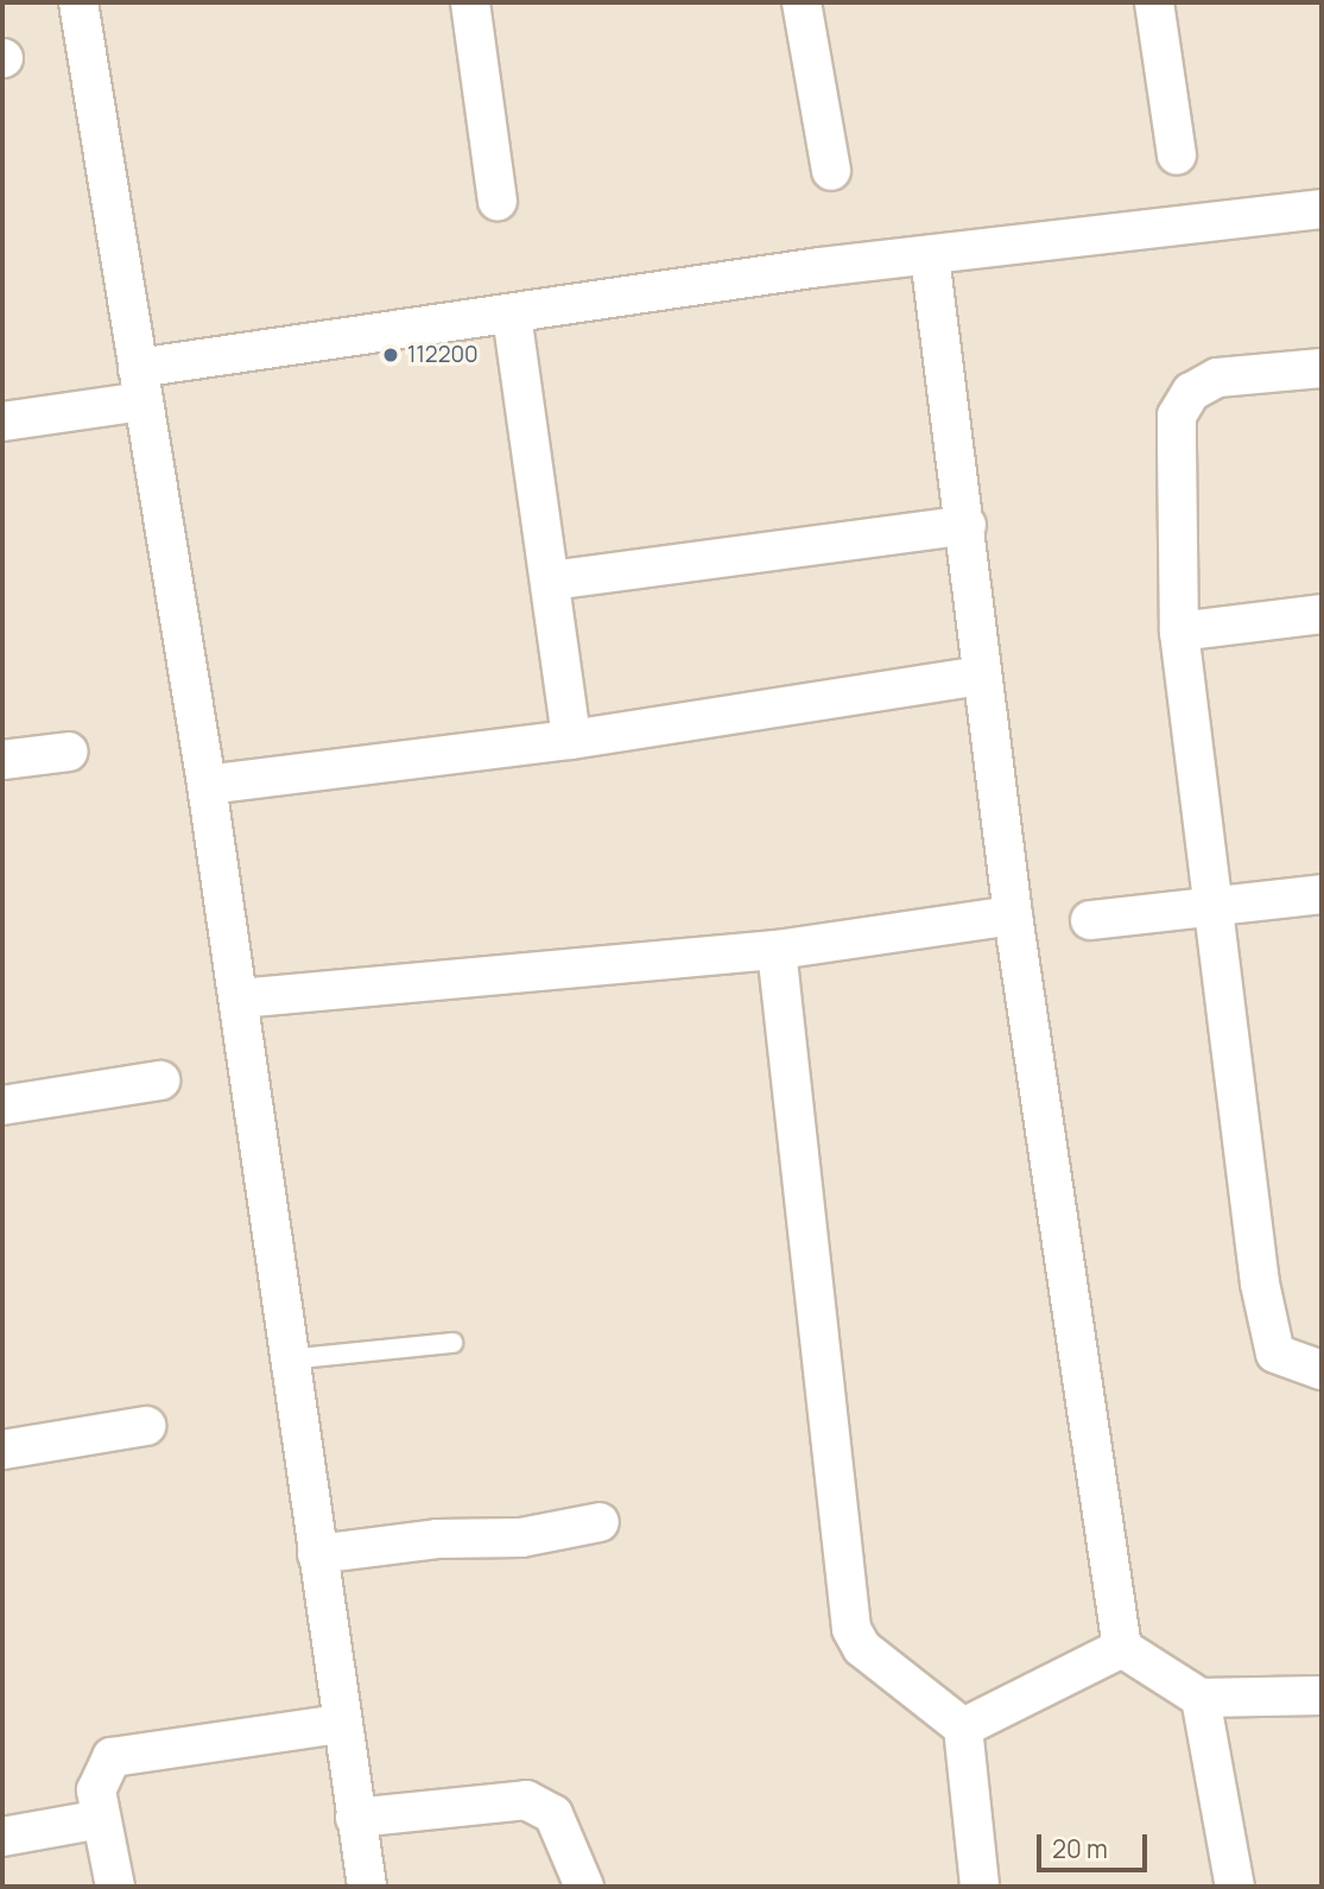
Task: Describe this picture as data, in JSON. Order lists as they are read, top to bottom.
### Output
{
  "places": ["112200"],
  "scale_bar": "20 m"
}
